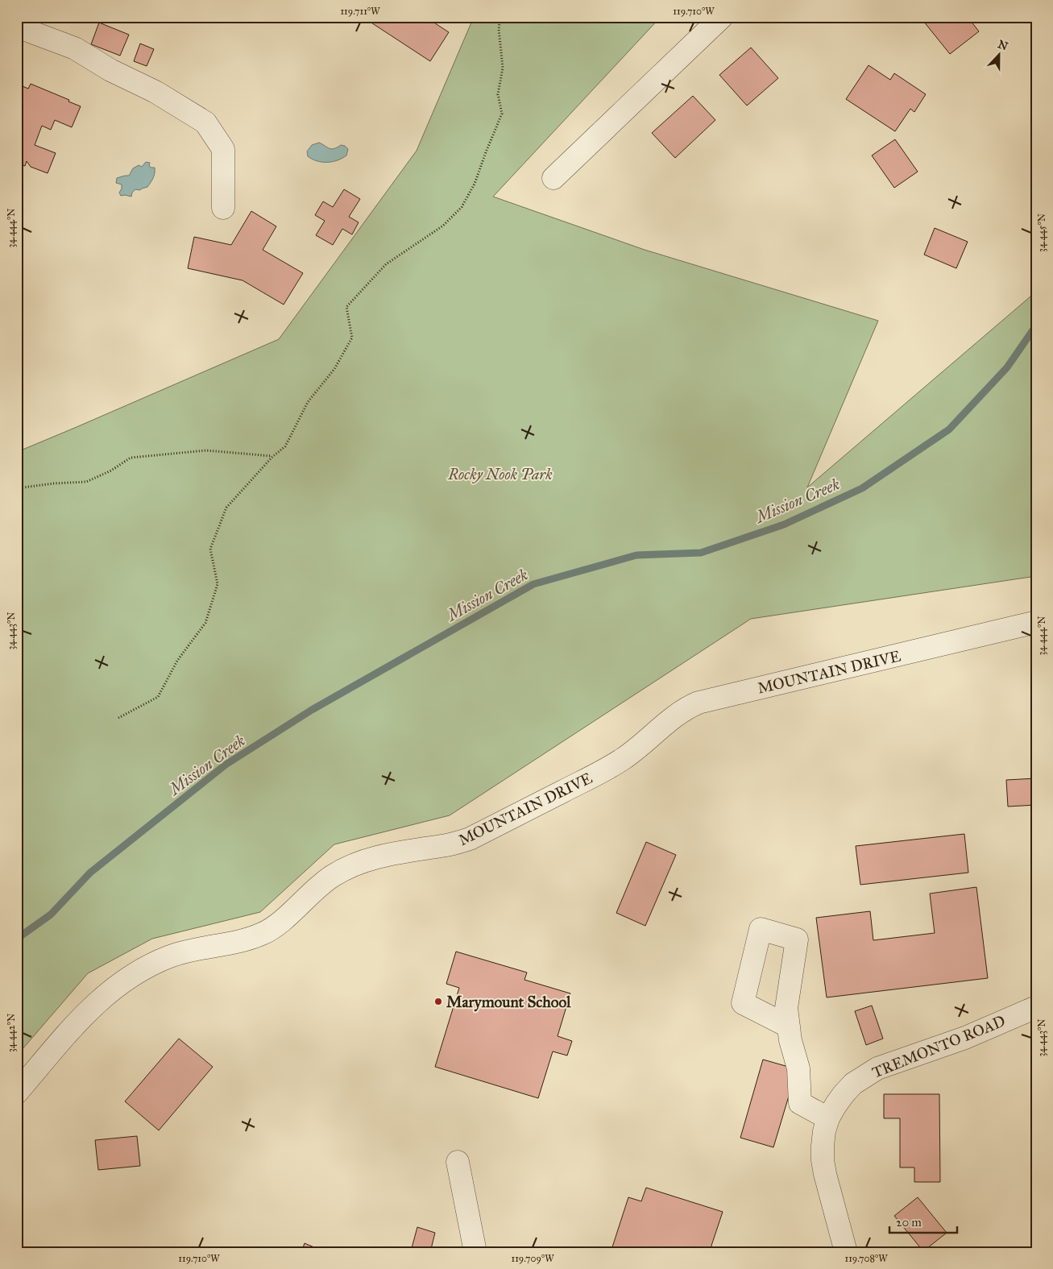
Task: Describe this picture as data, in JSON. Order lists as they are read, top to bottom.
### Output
{
  "streets": {
    "street": ["MOUNTAIN DRIVE", "TREMONTO ROAD"]
  },
  "water": ["Mission Creek"],
  "parks": ["Rocky Nook Park"],
  "places": ["Marymount School"],
  "scale_bar": "20 m",
  "north": "top",
  "coordinates": [
    "119.711°W",
    "119.710°W",
    "34.444°N",
    "34.445°N",
    "34.443°N",
    "34.442°N",
    "119.709°W",
    "119.708°W"
  ]
}
